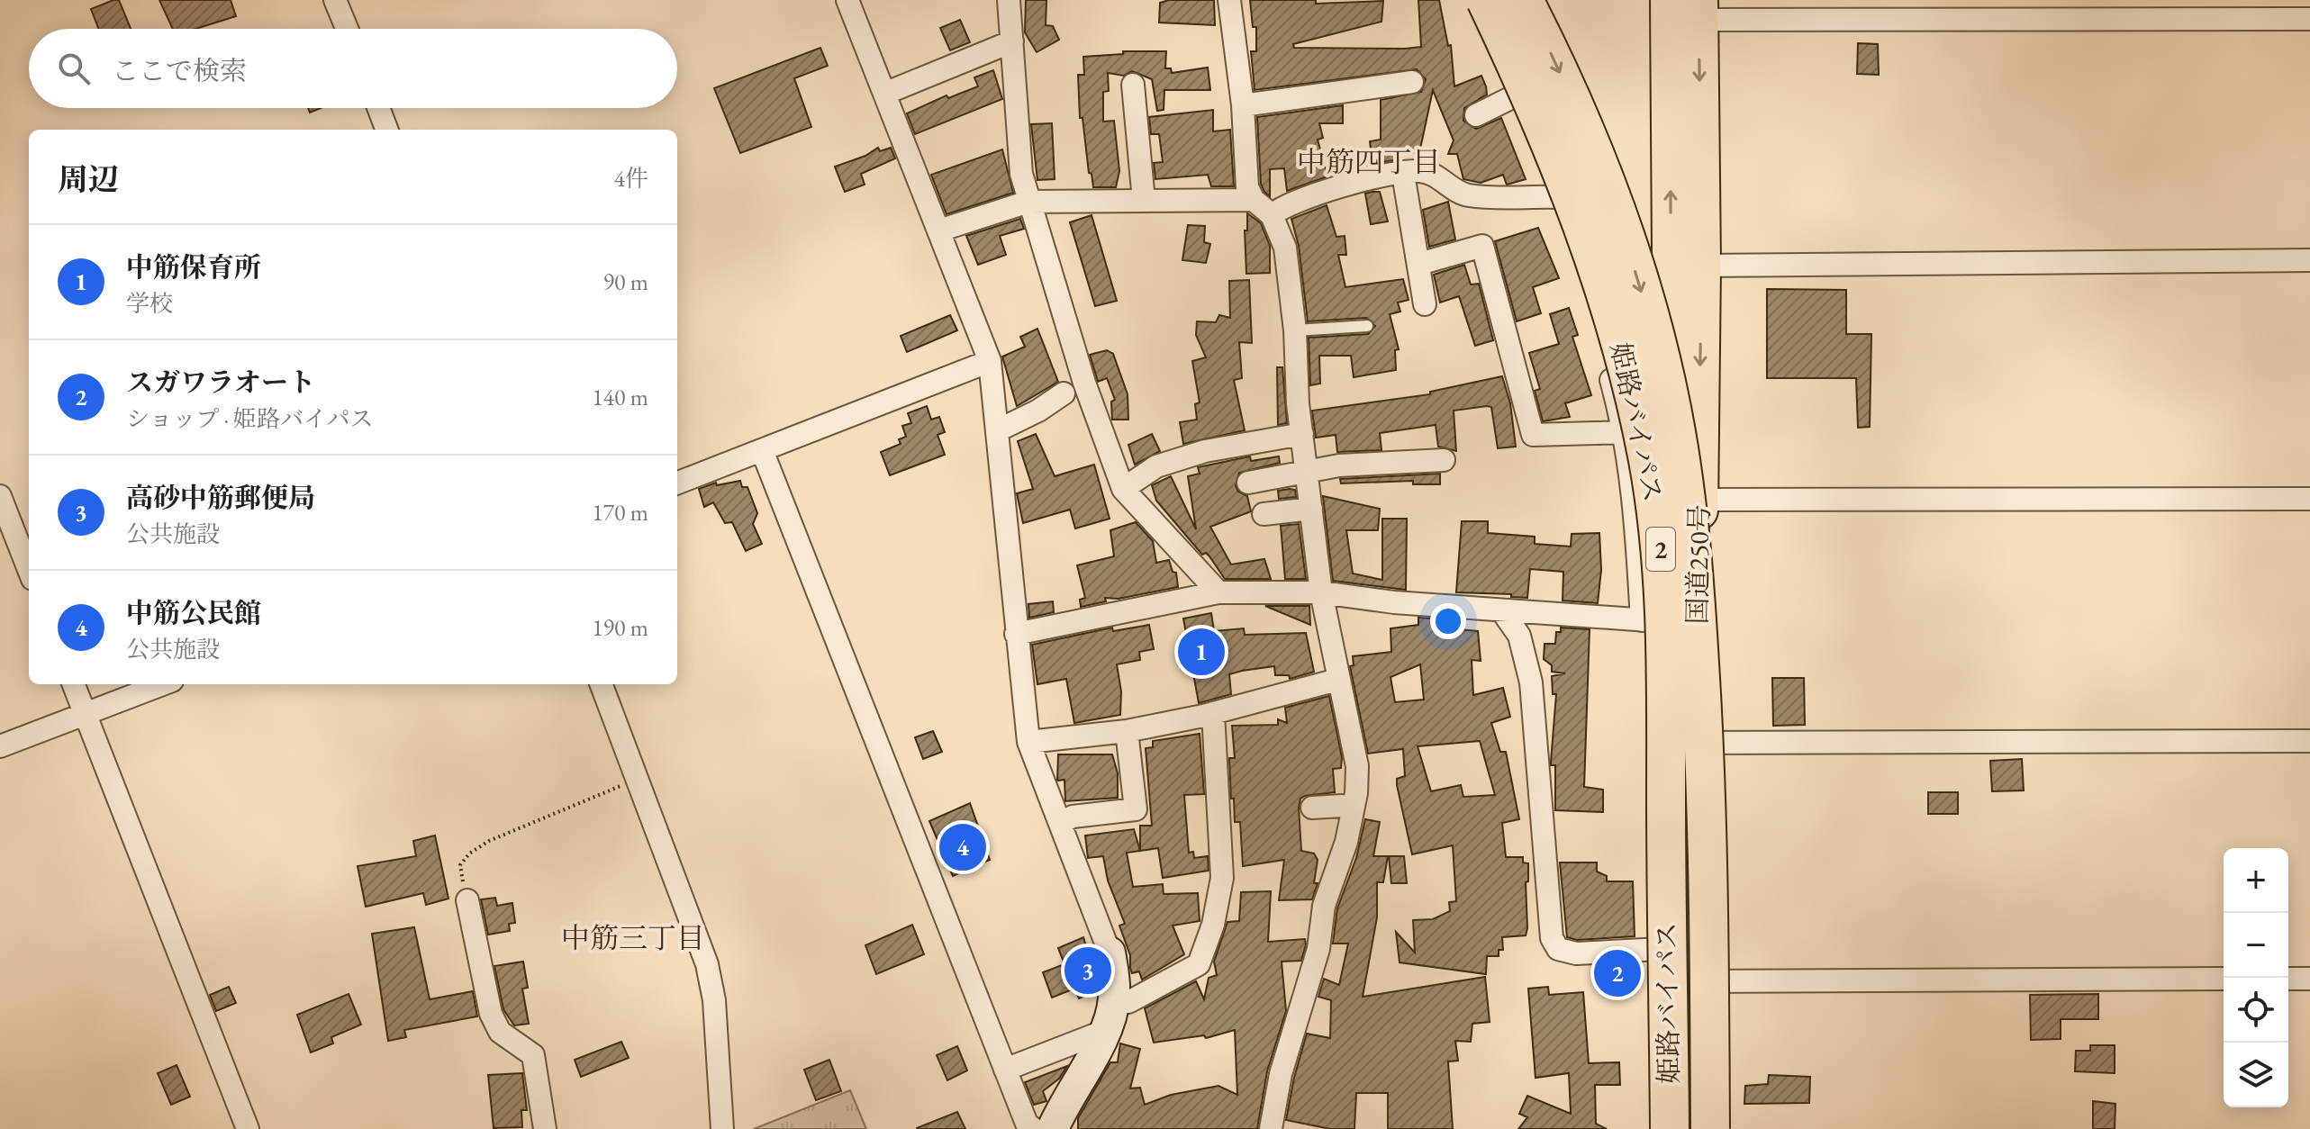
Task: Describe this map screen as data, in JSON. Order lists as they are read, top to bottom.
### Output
{
  "streets": {
    "highway": ["姫路バイパス", "2", "国道250号"]
  },
  "districts": ["中筋四丁目", "中筋三丁目"],
  "page": {
    "search": "ここで検索",
    "heading": ["周辺", "4件"],
    "list": [
      {
        "mark": "1",
        "name": "中筋保育所",
        "note": "学校",
        "value": "90 m"
      },
      {
        "mark": "2",
        "name": "スガワラオート",
        "note": "ショップ · 姫路バイパス",
        "value": "140 m"
      },
      {
        "mark": "3",
        "name": "高砂中筋郵便局",
        "note": "公共施設",
        "value": "170 m"
      },
      {
        "mark": "4",
        "name": "中筋公民館",
        "note": "公共施設",
        "value": "190 m"
      }
    ],
    "pins": [
      "1",
      "4",
      "3",
      "2"
    ],
    "map_buttons": ["+", "−"]
  }
}
